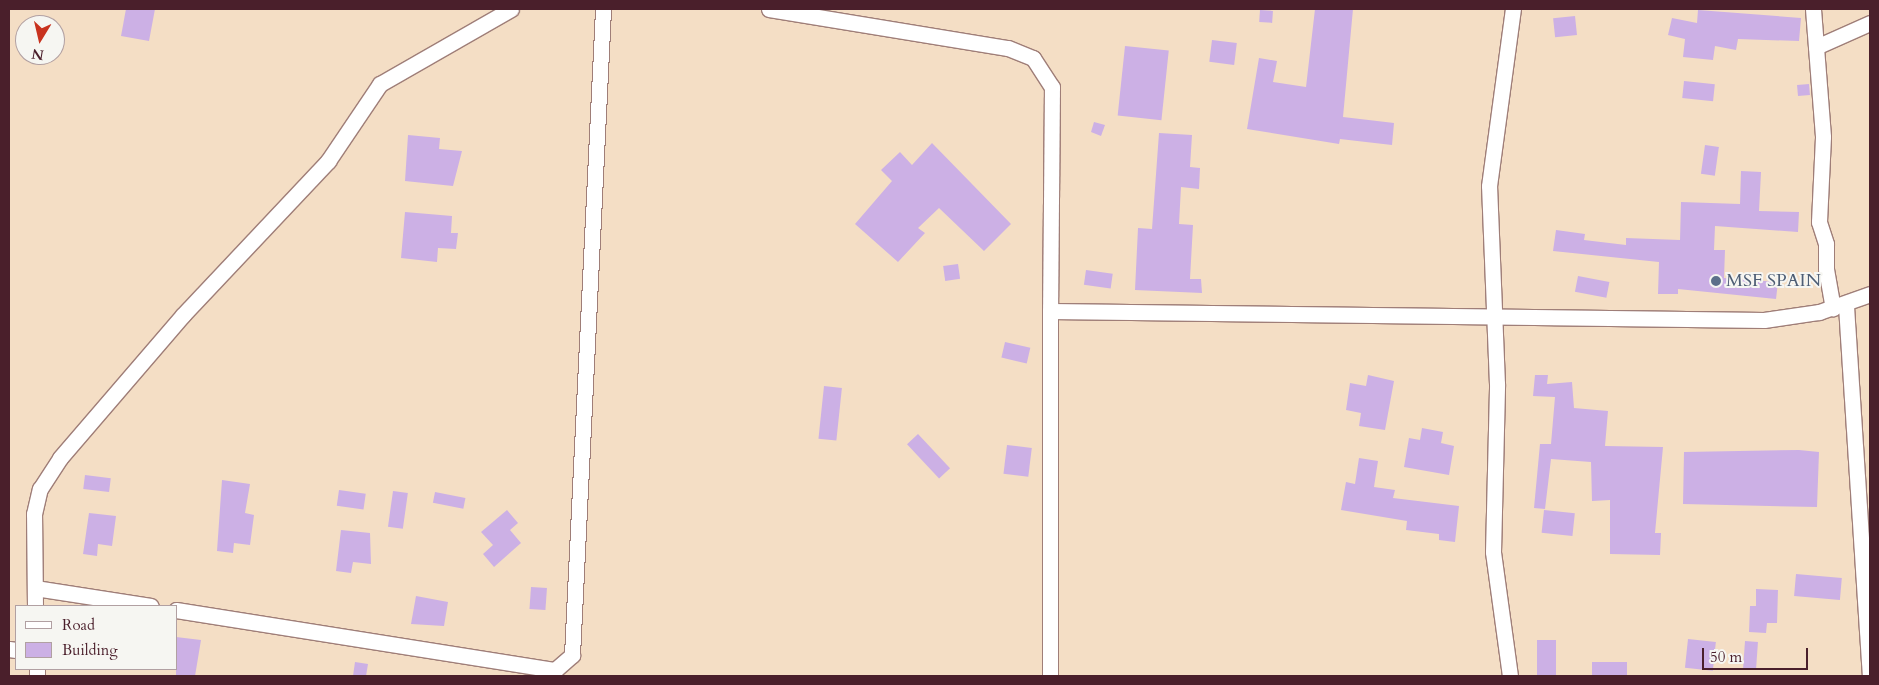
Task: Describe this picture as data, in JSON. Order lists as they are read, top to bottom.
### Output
{
  "places": ["MSF SPAIN"],
  "legend": ["Road", "Building"],
  "scale_bar": "50 m",
  "north": "bottom"
}
